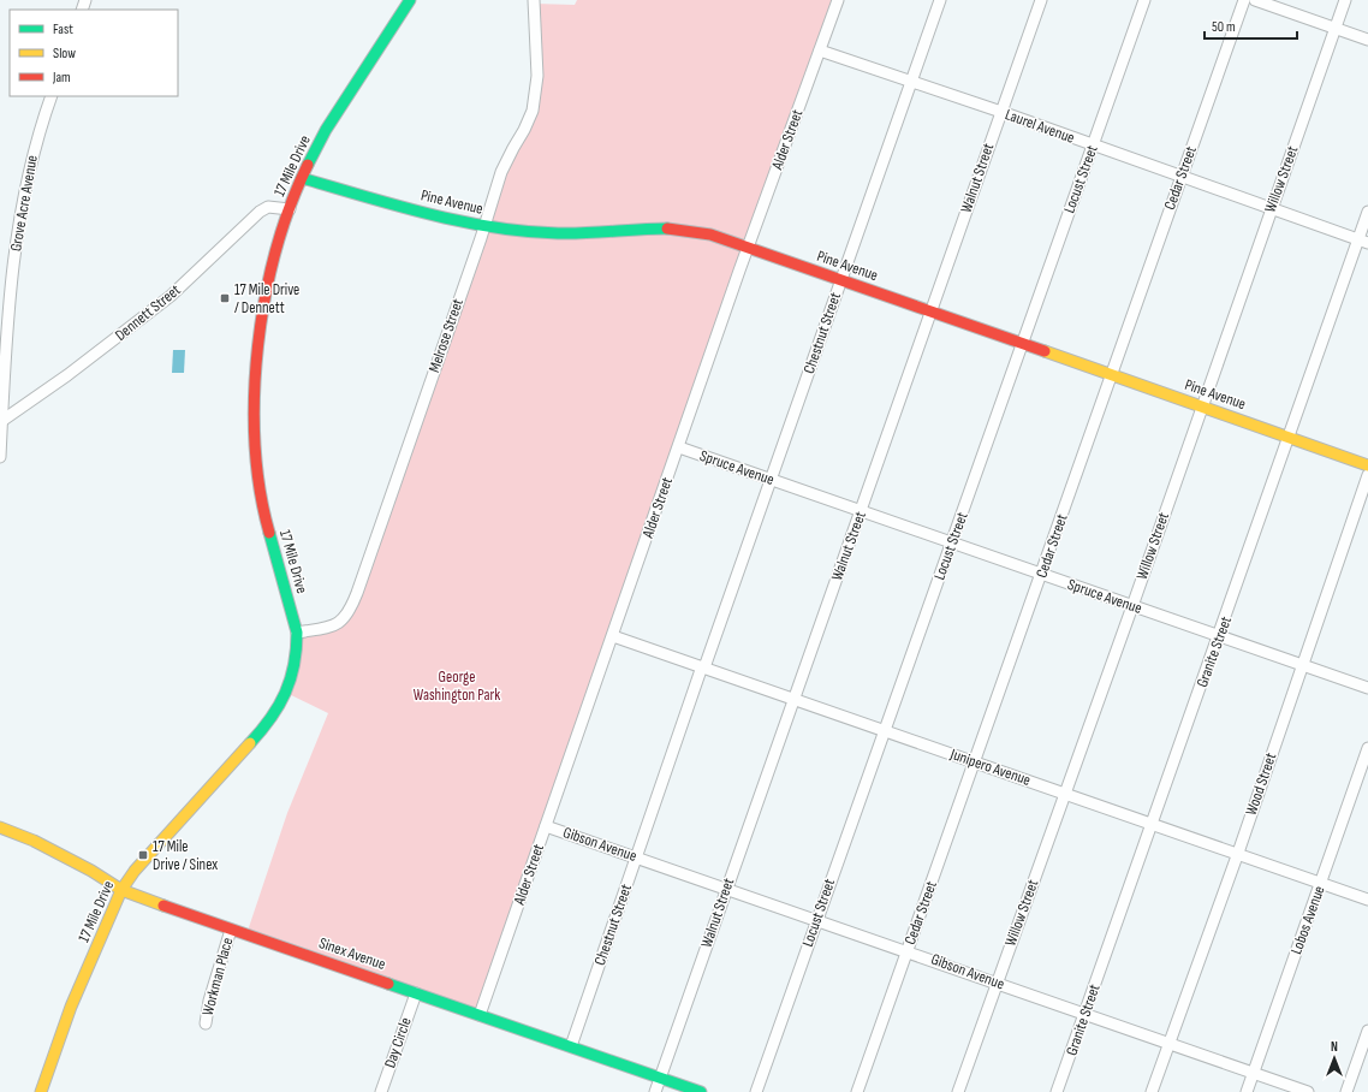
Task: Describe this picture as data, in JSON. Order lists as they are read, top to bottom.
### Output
{
  "streets": {
    "main road": ["17 Mile Drive", "Pine Avenue", "Sinex Avenue"],
    "street": [
      "Laurel Avenue",
      "Alder Street",
      "Walnut Street",
      "Cedar Street",
      "Locust Street",
      "Willow Street",
      "Grove Acre Avenue",
      "Dennett Street",
      "Chestnut Street",
      "Melrose Street",
      "Spruce Avenue",
      "Granite Street",
      "Junipero Avenue",
      "Wood Street",
      "Gibson Avenue",
      "Lobos Avenue",
      "Workman Place",
      "Day Circle"
    ]
  },
  "crossings": [
    ["Laurel Avenue", "Alder Street"],
    ["Laurel Avenue", "Walnut Street"],
    ["Laurel Avenue", "Cedar Street"],
    ["Laurel Avenue", "Locust Street"],
    ["Laurel Avenue", "Willow Street"],
    ["Laurel Avenue", "Chestnut Street"],
    ["Laurel Avenue", "Granite Street"],
    ["Alder Street", "Pine Avenue"],
    ["Alder Street", "Spruce Avenue"],
    ["Alder Street", "Junipero Avenue"],
    ["Alder Street", "Gibson Avenue"],
    ["Alder Street", "Sinex Avenue"],
    ["17 Mile Drive", "Pine Avenue"],
    ["17 Mile Drive", "Dennett Street"],
    ["17 Mile Drive", "Melrose Street"],
    ["17 Mile Drive", "Sinex Avenue"],
    ["Walnut Street", "Pine Avenue"],
    ["Walnut Street", "Spruce Avenue"],
    ["Walnut Street", "Junipero Avenue"],
    ["Walnut Street", "Gibson Avenue"],
    ["Walnut Street", "Sinex Avenue"],
    ["Cedar Street", "Pine Avenue"],
    ["Cedar Street", "Spruce Avenue"],
    ["Cedar Street", "Junipero Avenue"],
    ["Cedar Street", "Gibson Avenue"],
    ["Locust Street", "Pine Avenue"],
    ["Locust Street", "Spruce Avenue"],
    ["Locust Street", "Junipero Avenue"],
    ["Locust Street", "Gibson Avenue"],
    ["Willow Street", "Pine Avenue"],
    ["Willow Street", "Spruce Avenue"],
    ["Willow Street", "Junipero Avenue"],
    ["Willow Street", "Gibson Avenue"],
    ["Pine Avenue", "Chestnut Street"],
    ["Pine Avenue", "Melrose Street"],
    ["Pine Avenue", "Granite Street"],
    ["Grove Acre Avenue", "Dennett Street"],
    ["Chestnut Street", "Spruce Avenue"],
    ["Chestnut Street", "Junipero Avenue"],
    ["Chestnut Street", "Gibson Avenue"],
    ["Chestnut Street", "Sinex Avenue"],
    ["Spruce Avenue", "Granite Street"],
    ["Spruce Avenue", "Wood Street"],
    ["Granite Street", "Junipero Avenue"],
    ["Granite Street", "Gibson Avenue"],
    ["Junipero Avenue", "Wood Street"],
    ["Junipero Avenue", "Lobos Avenue"],
    ["Wood Street", "Gibson Avenue"],
    ["Gibson Avenue", "Lobos Avenue"],
    ["Sinex Avenue", "Workman Place"],
    ["Sinex Avenue", "Day Circle"]
  ],
  "parks": ["George Washington Park"],
  "places": {
    "transit": ["17 Mile Drive / Dennett", "17 Mile Drive / Sinex"]
  },
  "legend": ["Fast", "Slow", "Jam"],
  "scale_bar": "50 m",
  "north": "top"
}
